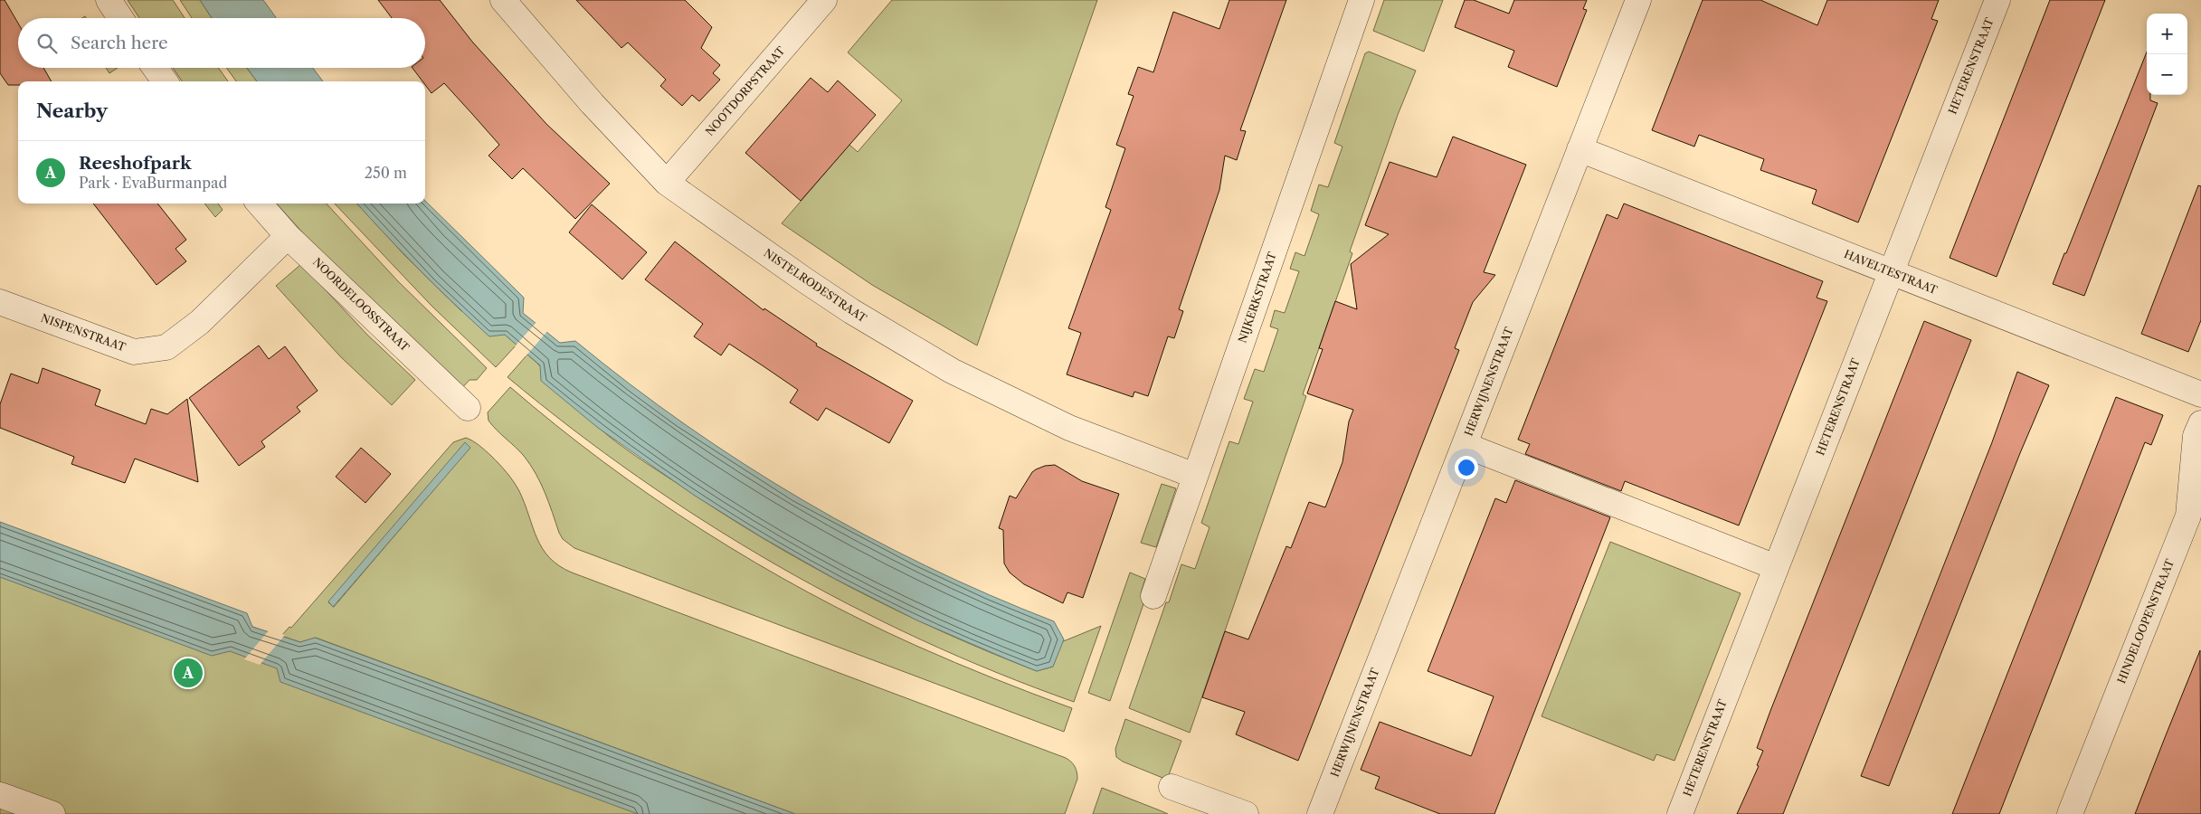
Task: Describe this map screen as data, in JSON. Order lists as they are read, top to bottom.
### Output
{
  "streets": {
    "street": [
      "HETERENSTRAAT",
      "NOOTDORPSTRAAT",
      "HAVELTESTRAAT",
      "NISTELRODESTRAAT",
      "NIJKERKSTRAAT",
      "NOORDELOOSSTRAAT",
      "NISPENSTRAAT",
      "HERWIJNENSTRAAT",
      "HINDELOOPENSTRAAT"
    ]
  },
  "crossings": [
    ["HETERENSTRAAT", "HAVELTESTRAAT"],
    ["NOOTDORPSTRAAT", "NISTELRODESTRAAT"],
    ["HAVELTESTRAAT", "HERWIJNENSTRAAT"],
    ["NISTELRODESTRAAT", "NIJKERKSTRAAT"],
    ["NOORDELOOSSTRAAT", "NISPENSTRAAT"]
  ],
  "page": {
    "map_buttons": ["+", "−"],
    "search": "Search here",
    "heading": "Nearby",
    "list": [
      {
        "mark": "A",
        "name": "Reeshofpark",
        "note": "Park · EvaBurmanpad",
        "value": "250 m"
      }
    ],
    "pins": "A"
  }
}
